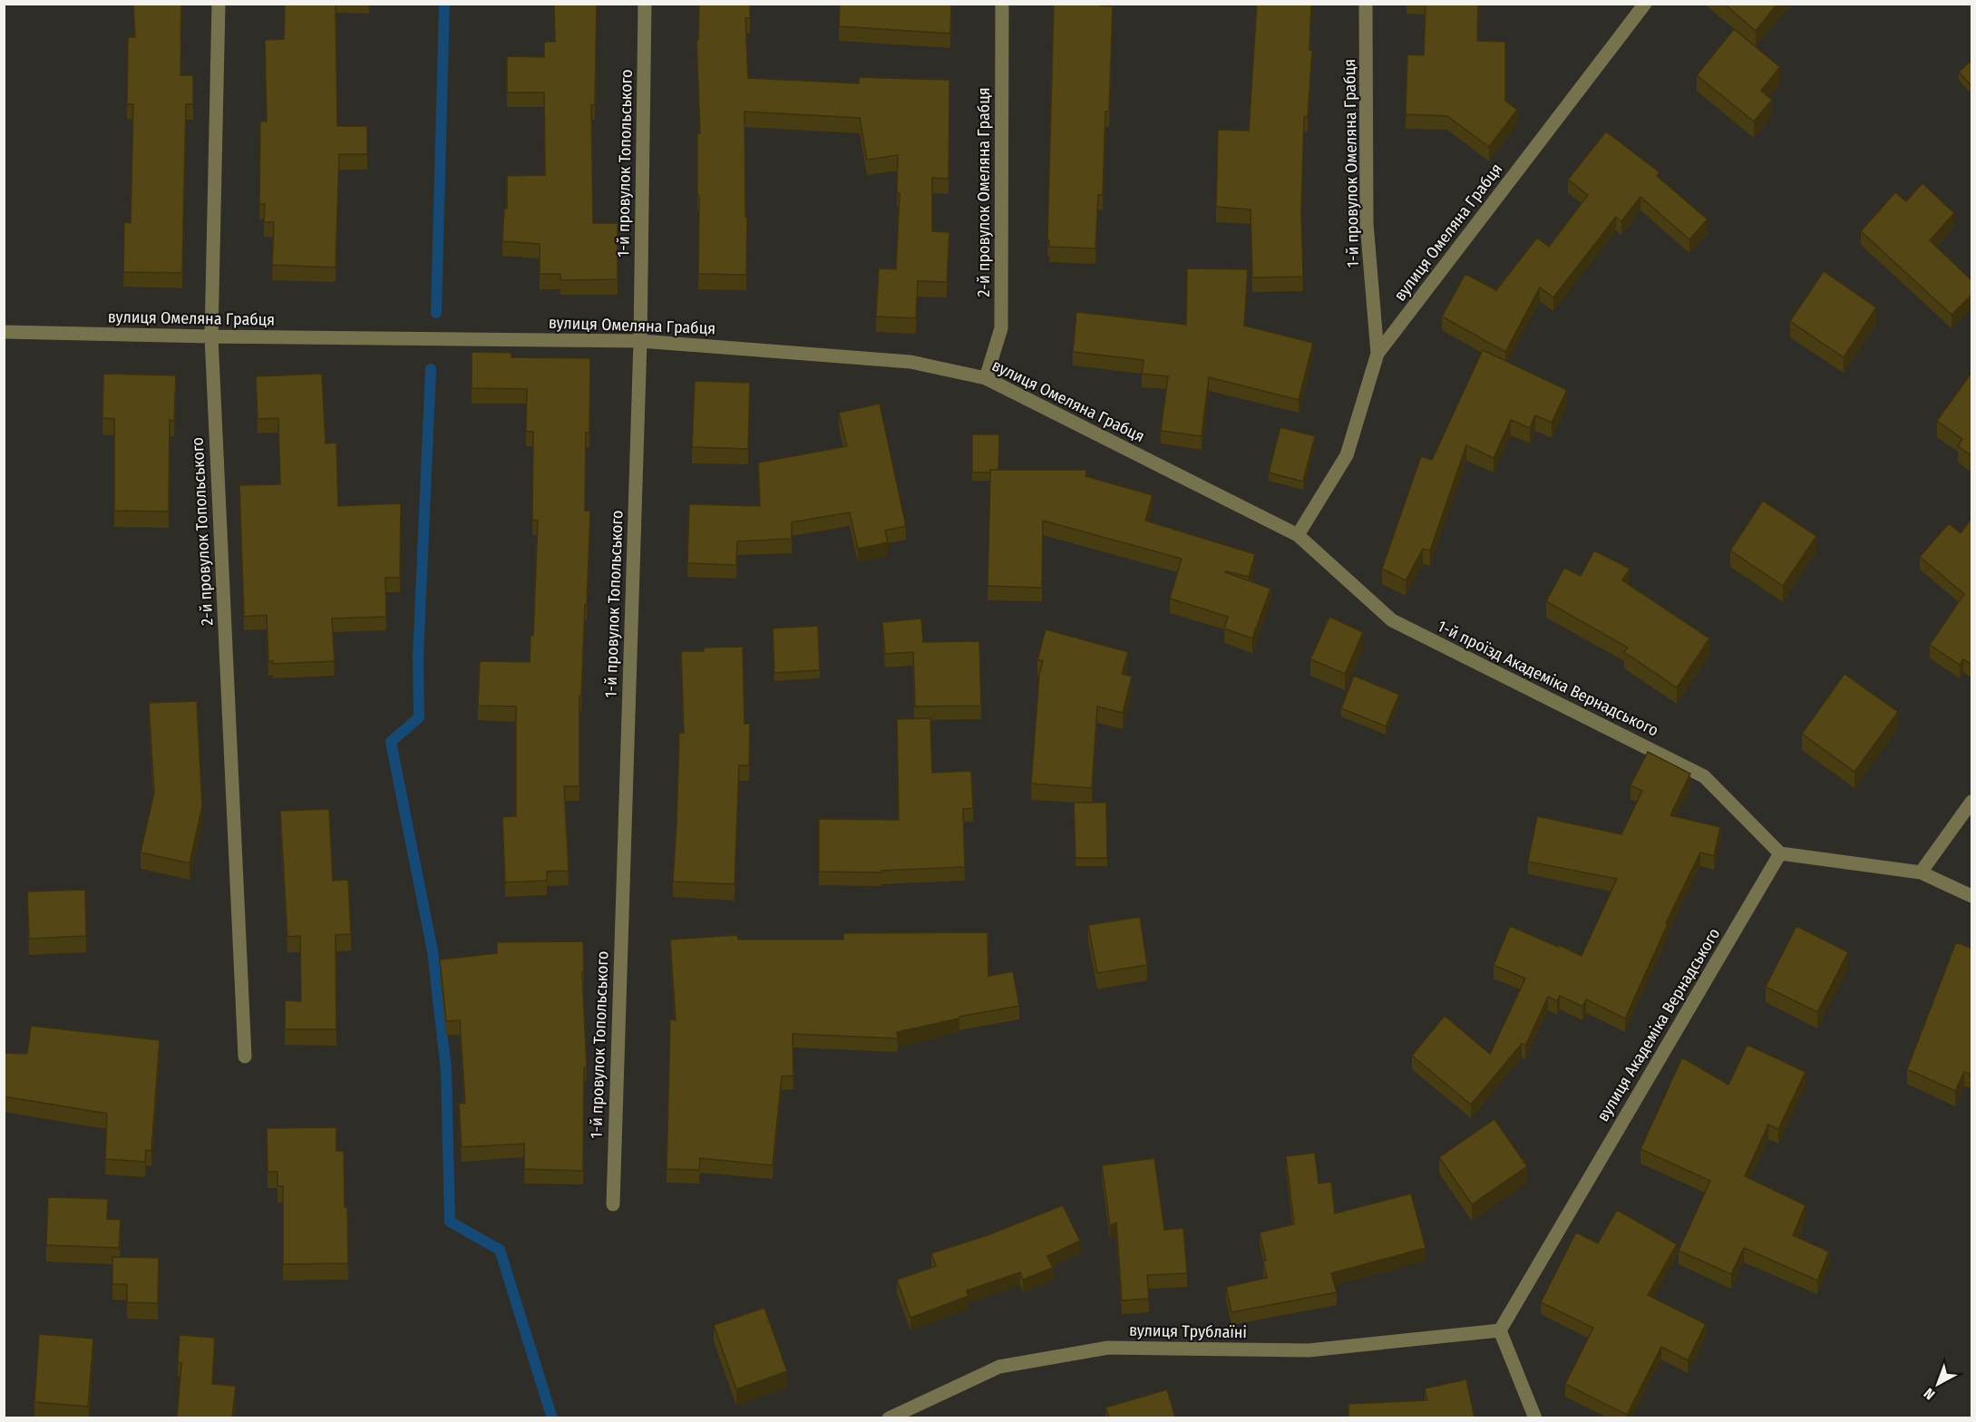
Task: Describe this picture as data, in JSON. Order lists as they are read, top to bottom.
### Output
{
  "streets": {
    "street": [
      "1-й провулок Топольського",
      "1-й провулок Омеляна Грабця",
      "2-й провулок Омеляна Грабця",
      "вулиця Омеляна Грабця",
      "2-й провулок Топольського",
      "1-й проїзд Академіка Вернадського",
      "вулиця Академіка Вернадського",
      "вулиця Трублаїні"
    ]
  },
  "crossings": [
    ["1-й провулок Топольського", "вулиця Омеляна Грабця"],
    ["1-й провулок Омеляна Грабця", "вулиця Омеляна Грабця"],
    ["2-й провулок Омеляна Грабця", "вулиця Омеляна Грабця"],
    ["вулиця Омеляна Грабця", "2-й провулок Топольського"],
    ["вулиця Омеляна Грабця", "1-й проїзд Академіка Вернадського"],
    ["1-й проїзд Академіка Вернадського", "вулиця Академіка Вернадського"],
    ["вулиця Академіка Вернадського", "вулиця Трублаїні"]
  ],
  "north": "bottom left"
}
